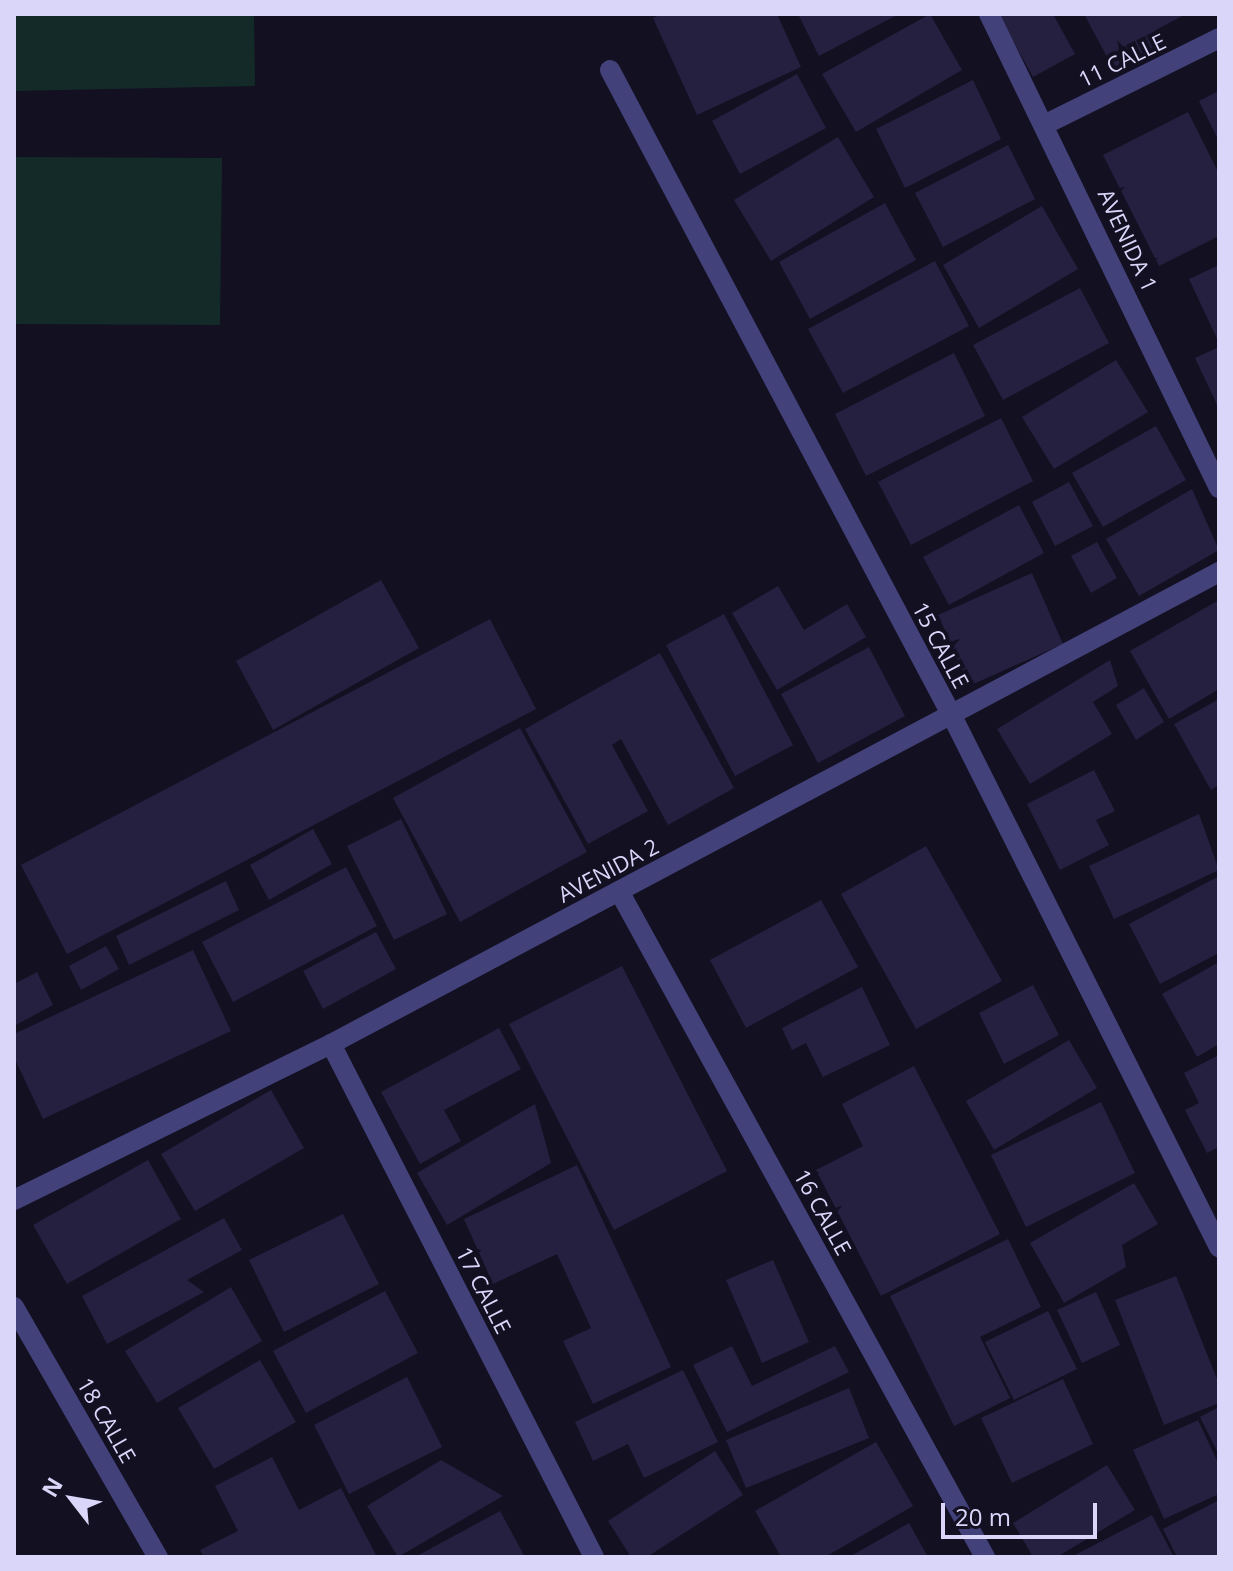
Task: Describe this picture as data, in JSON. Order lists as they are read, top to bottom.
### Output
{
  "streets": {
    "street": [
      "11 CALLE",
      "AVENIDA 1",
      "15 CALLE",
      "AVENIDA 2",
      "16 CALLE",
      "17 CALLE",
      "18 CALLE"
    ]
  },
  "crossings": [
    ["11 CALLE", "AVENIDA 1"],
    ["15 CALLE", "AVENIDA 2"],
    ["AVENIDA 2", "16 CALLE"],
    ["AVENIDA 2", "17 CALLE"]
  ],
  "scale_bar": "20 m",
  "north": "top left"
}
